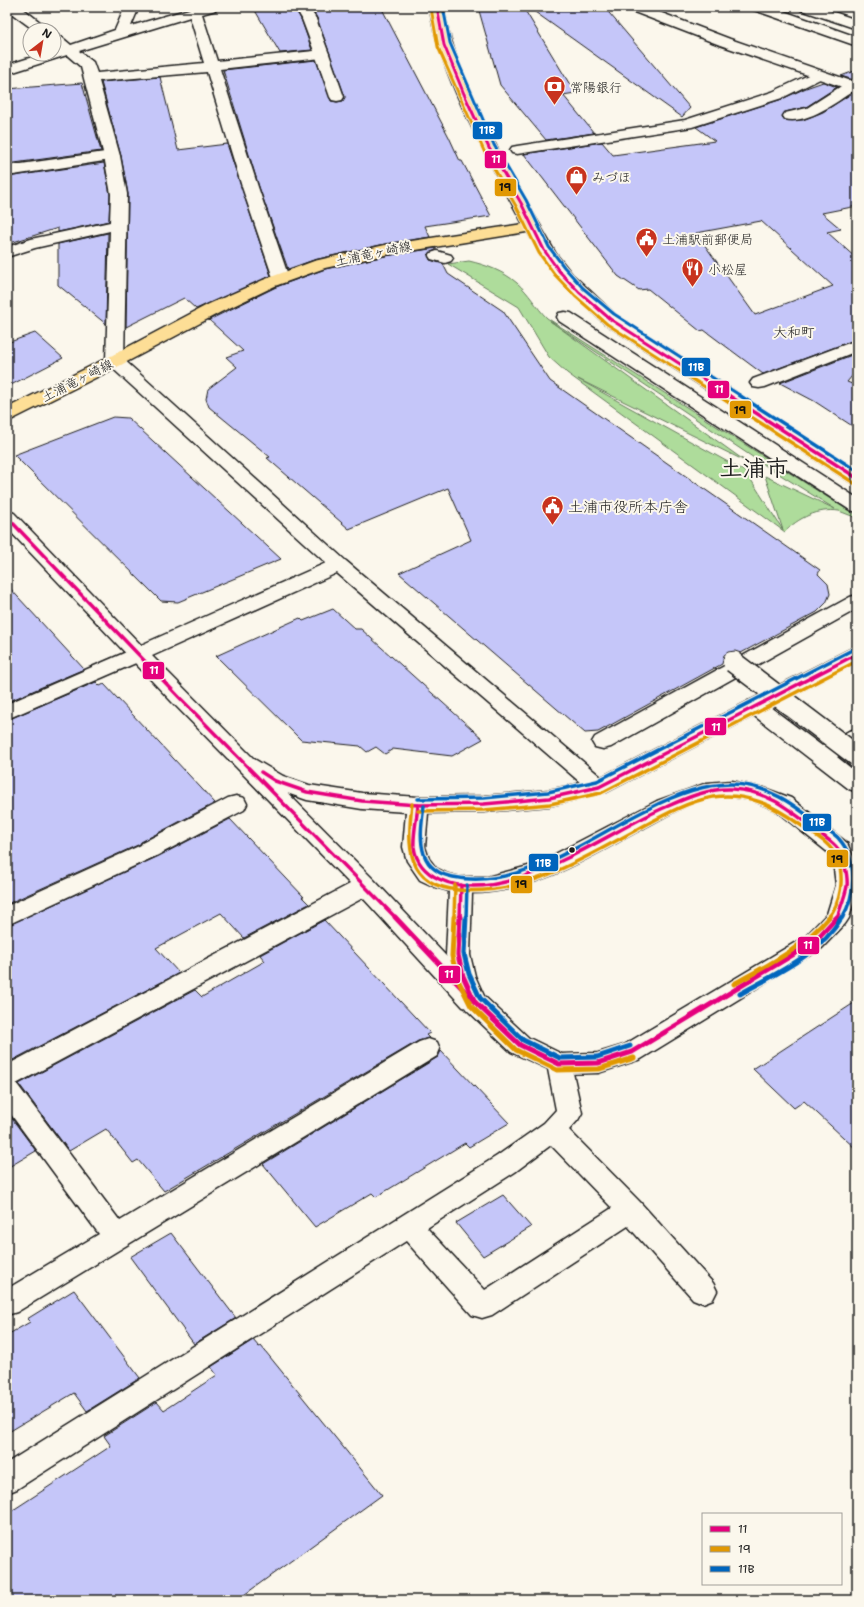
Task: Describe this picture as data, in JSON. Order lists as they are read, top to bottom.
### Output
{
  "streets": {
    "main road": ["土浦竜ヶ崎線"]
  },
  "districts": ["大和町", "土浦市"],
  "places": {
    "bank": ["常陽銀行"],
    "shop": ["みづほ"],
    "public building": ["土浦駅前郵便局", "土浦市役所本庁舎"],
    "restaurant": ["小松屋"]
  },
  "lines": ["transit line 11", "transit line 11B", "transit line 19"],
  "legend": ["11", "19", "11B"],
  "north": "top right"
}
